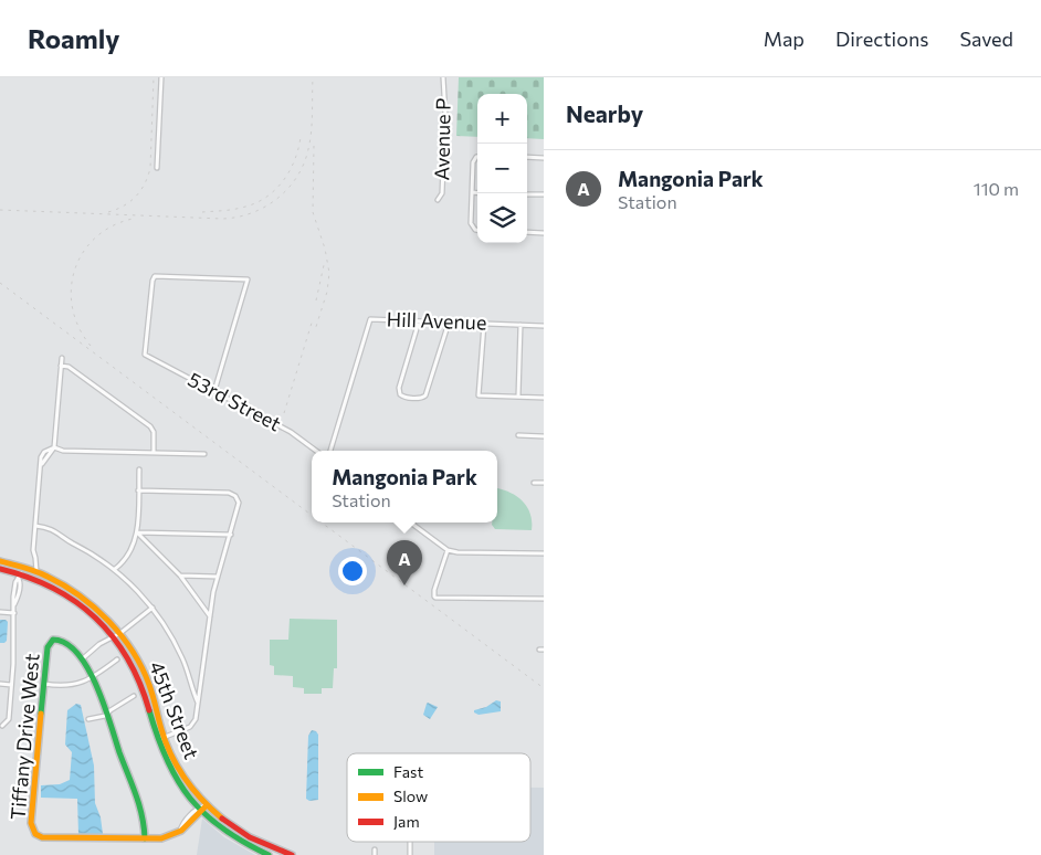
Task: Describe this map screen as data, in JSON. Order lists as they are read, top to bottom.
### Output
{
  "streets": {
    "main road": ["45th Street", "Tiffany Drive West"],
    "street": ["Avenue P", "Hill Avenue", "53rd Street"]
  },
  "legend": ["Fast", "Slow", "Jam"],
  "page": {
    "header": "Roamly",
    "nav": ["Map", "Directions", "Saved"],
    "heading": "Nearby",
    "map_buttons": ["+", "−"],
    "list": [
      {
        "mark": "A",
        "name": "Mangonia Park",
        "note": "Station",
        "value": "110 m"
      }
    ],
    "popup": ["Mangonia Park", "Station"],
    "pins": "A"
  }
}
